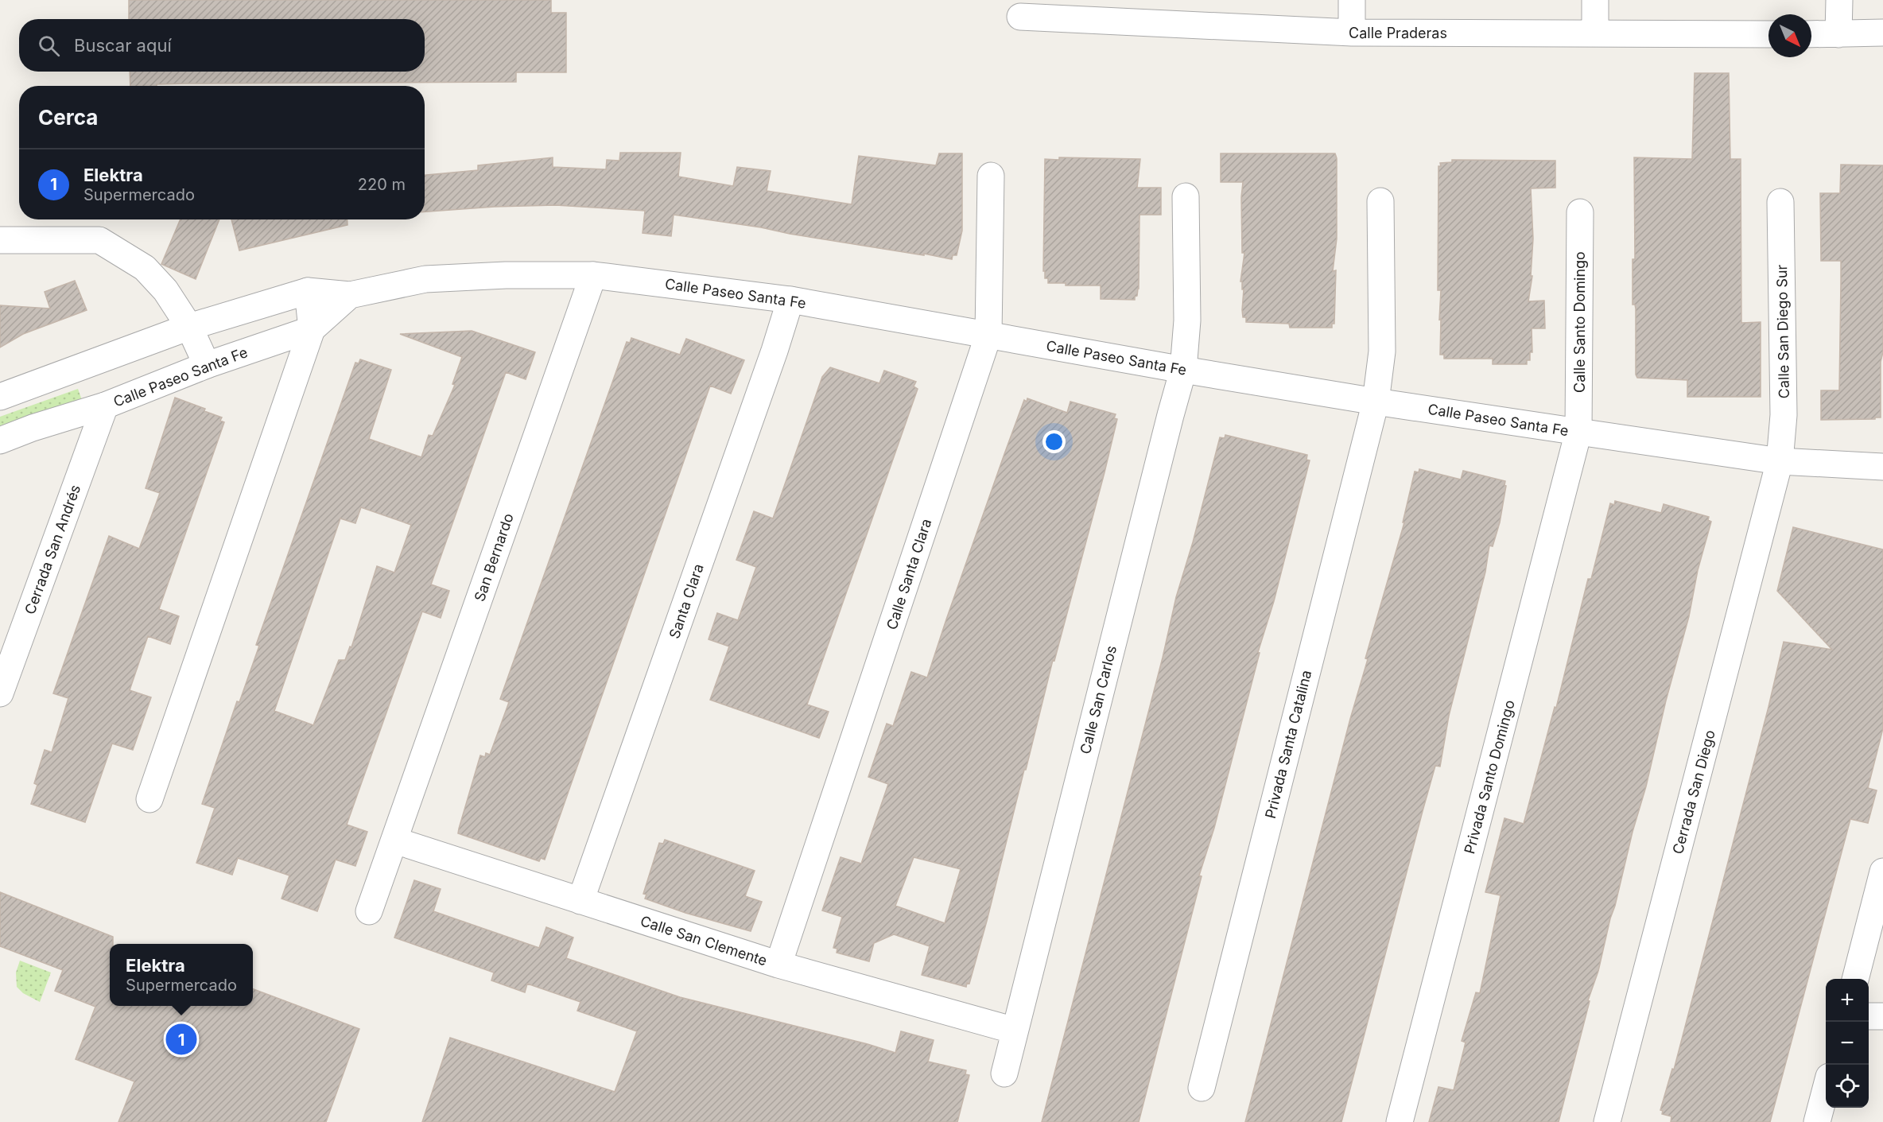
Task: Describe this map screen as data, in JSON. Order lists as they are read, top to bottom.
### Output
{
  "streets": {
    "street": [
      "Calle Praderas",
      "Calle Paseo Santa Fe",
      "Calle Santo Domingo",
      "Calle San Diego Sur",
      "Cerrada San Andrés",
      "San Bernardo",
      "Calle Santa Clara",
      "Santa Clara",
      "Calle San Carlos",
      "Privada Santa Catalina",
      "Privada Santo Domingo",
      "Cerrada San Diego",
      "Calle San Clemente"
    ]
  },
  "crossings": [
    ["Calle Paseo Santa Fe", "Calle Santo Domingo"],
    ["Calle Paseo Santa Fe", "Calle San Diego Sur"],
    ["Calle Paseo Santa Fe", "Cerrada San Andrés"],
    ["Calle Paseo Santa Fe", "San Bernardo"],
    ["Calle Paseo Santa Fe", "Calle Santa Clara"],
    ["Calle Paseo Santa Fe", "Santa Clara"],
    ["Calle Paseo Santa Fe", "Calle San Carlos"],
    ["Calle Paseo Santa Fe", "Privada Santa Catalina"],
    ["Calle Paseo Santa Fe", "Privada Santo Domingo"],
    ["Calle Paseo Santa Fe", "Cerrada San Diego"],
    ["Calle Santo Domingo", "Privada Santo Domingo"],
    ["Calle San Diego Sur", "Cerrada San Diego"],
    ["San Bernardo", "Calle San Clemente"],
    ["Calle Santa Clara", "Calle San Clemente"],
    ["Santa Clara", "Calle San Clemente"],
    ["Calle San Carlos", "Calle San Clemente"]
  ],
  "north": "bottom right",
  "page": {
    "search": "Buscar aquí",
    "heading": "Cerca",
    "list": [
      {
        "mark": "1",
        "name": "Elektra",
        "note": "Supermercado",
        "value": "220 m"
      }
    ],
    "popup": ["Elektra", "Supermercado"],
    "map_buttons": ["+", "−"],
    "pins": "1"
  }
}
